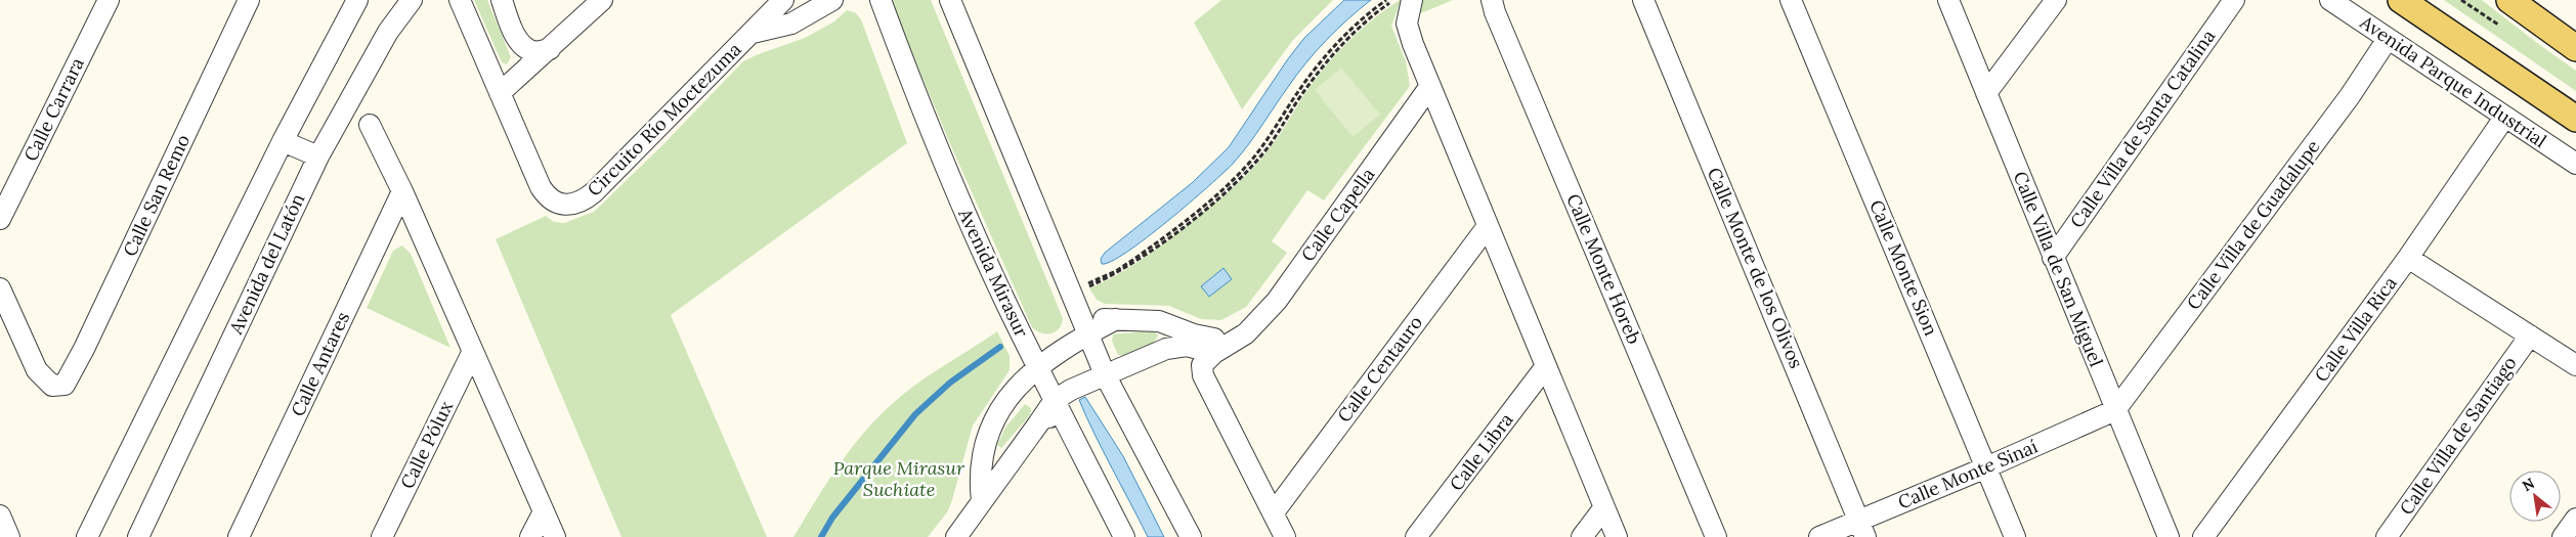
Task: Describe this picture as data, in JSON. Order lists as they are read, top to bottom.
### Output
{
  "streets": {
    "street": [
      "Avenida Parque Industrial",
      "Calle Carrara",
      "Circuito Río Moctezuma",
      "Calle Villa de Santa Catalina",
      "Calle San Remo",
      "Calle Capella",
      "Calle Villa de Guadalupe",
      "Avenida del Latón",
      "Calle Monte de los Olivos",
      "Calle Monte Sion",
      "Calle Monte Horeb",
      "Calle Villa de San Miguel",
      "Avenida Mirasur",
      "Calle Villa Rica",
      "Calle Antares",
      "Calle Centauro",
      "Calle Villa de Santiago",
      "Calle Pólux",
      "Calle Libra",
      "Calle Monte Sinaí"
    ]
  },
  "crossings": [
    ["Avenida Parque Industrial", "Calle Villa de Guadalupe"],
    ["Avenida Parque Industrial", "Calle Villa Rica"],
    ["Calle Villa de Santa Catalina", "Calle Villa de San Miguel"],
    ["Calle Villa de Guadalupe", "Calle Villa de San Miguel"],
    ["Calle Villa de Guadalupe", "Calle Monte Sinaí"],
    ["Calle Monte de los Olivos", "Calle Monte Sinaí"],
    ["Calle Monte Sion", "Calle Monte Sinaí"],
    ["Calle Villa de San Miguel", "Calle Monte Sinaí"]
  ],
  "parks": ["Parque Mirasur Suchiate"],
  "north": "top left"
}
